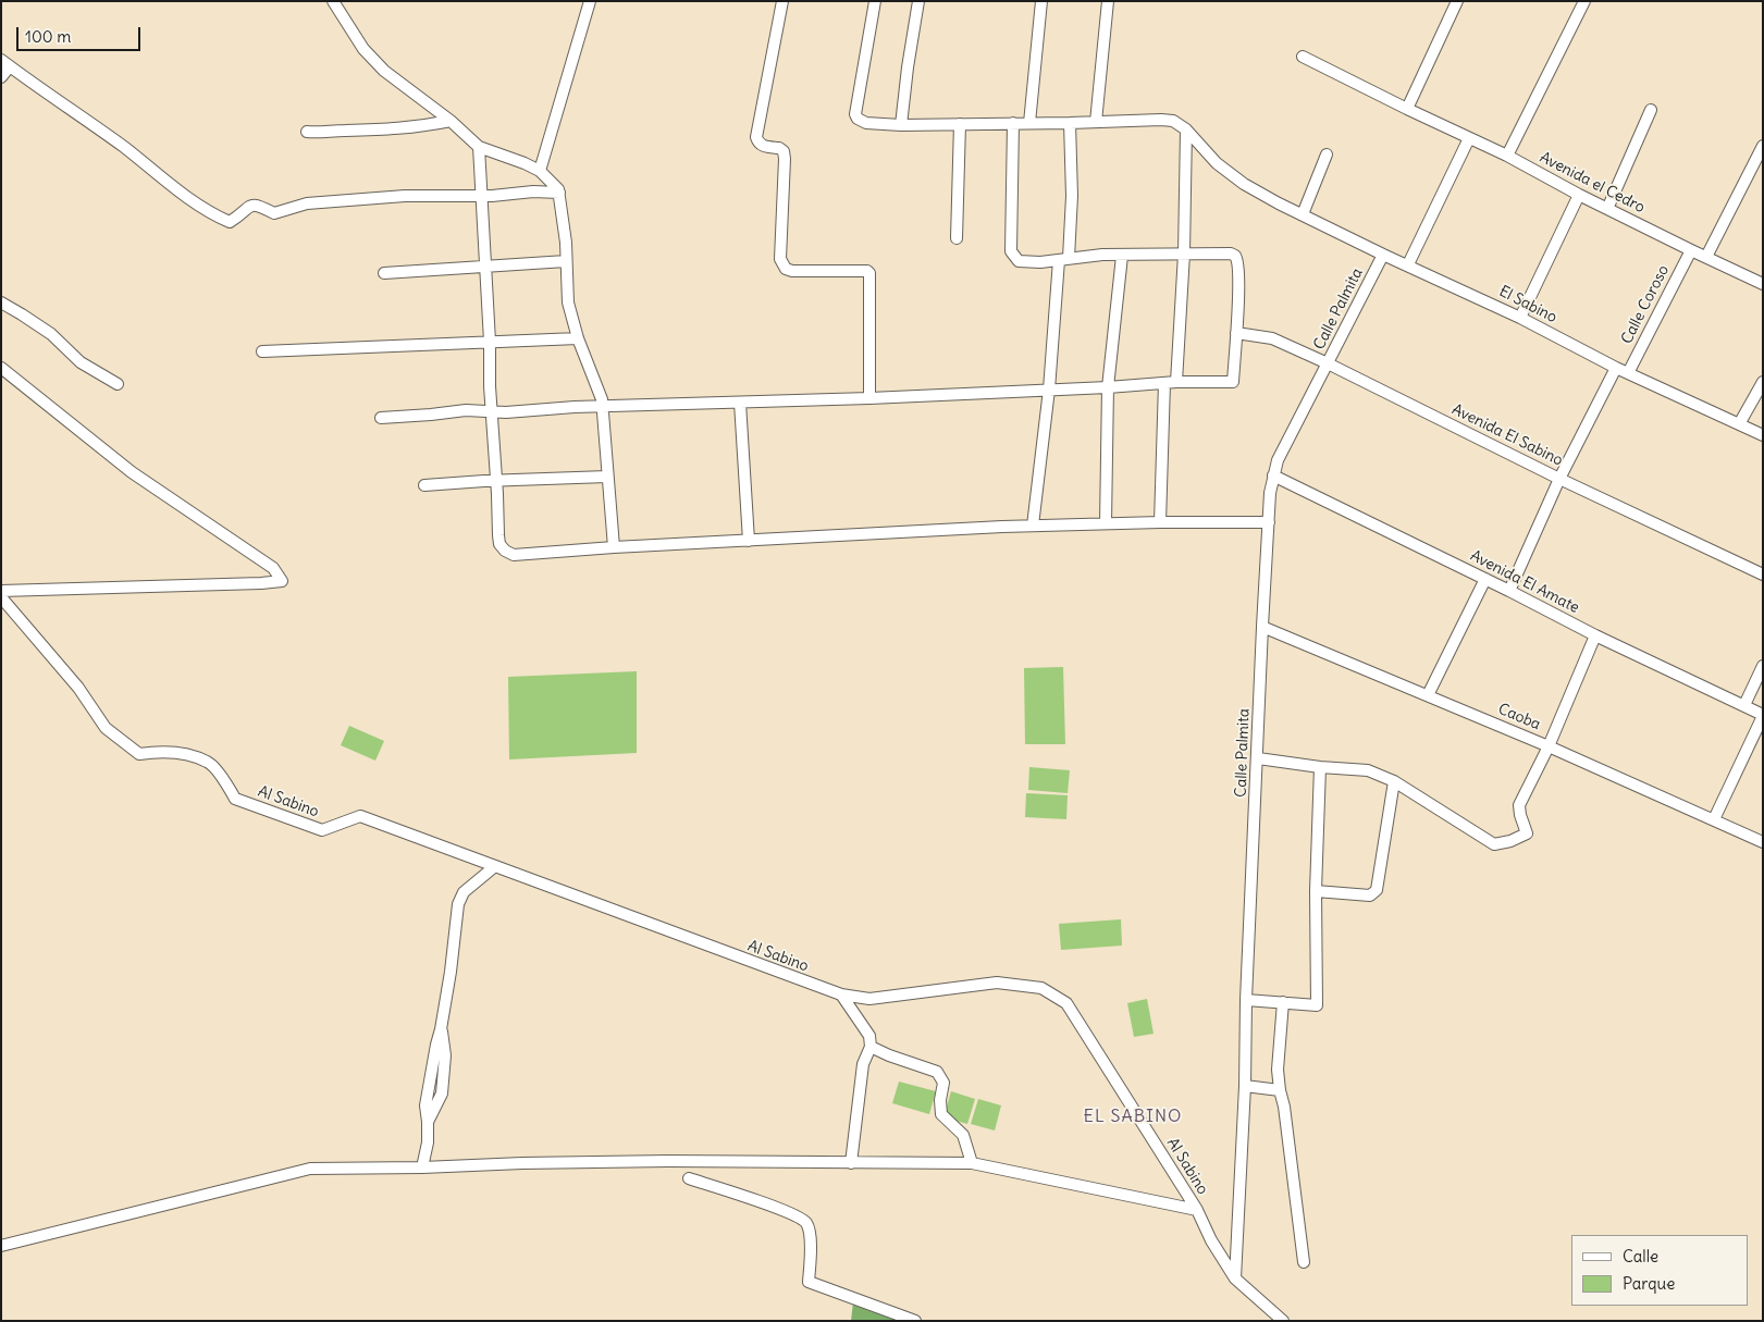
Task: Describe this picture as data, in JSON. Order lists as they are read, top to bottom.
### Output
{
  "streets": {
    "street": [
      "Avenida el Cedro",
      "El Sabino",
      "Calle Coroso",
      "Calle Palmita",
      "Avenida El Sabino",
      "Avenida El Amate",
      "Caoba",
      "Al Sabino"
    ]
  },
  "crossings": [
    ["Avenida el Cedro", "Calle Coroso"],
    ["El Sabino", "Calle Coroso"],
    ["El Sabino", "Calle Palmita"],
    ["Calle Palmita", "Avenida El Sabino"],
    ["Calle Palmita", "Avenida El Amate"],
    ["Calle Palmita", "Caoba"],
    ["Calle Palmita", "Al Sabino"]
  ],
  "districts": ["EL SABINO"],
  "legend": ["Calle", "Parque"],
  "scale_bar": "100 m"
}
